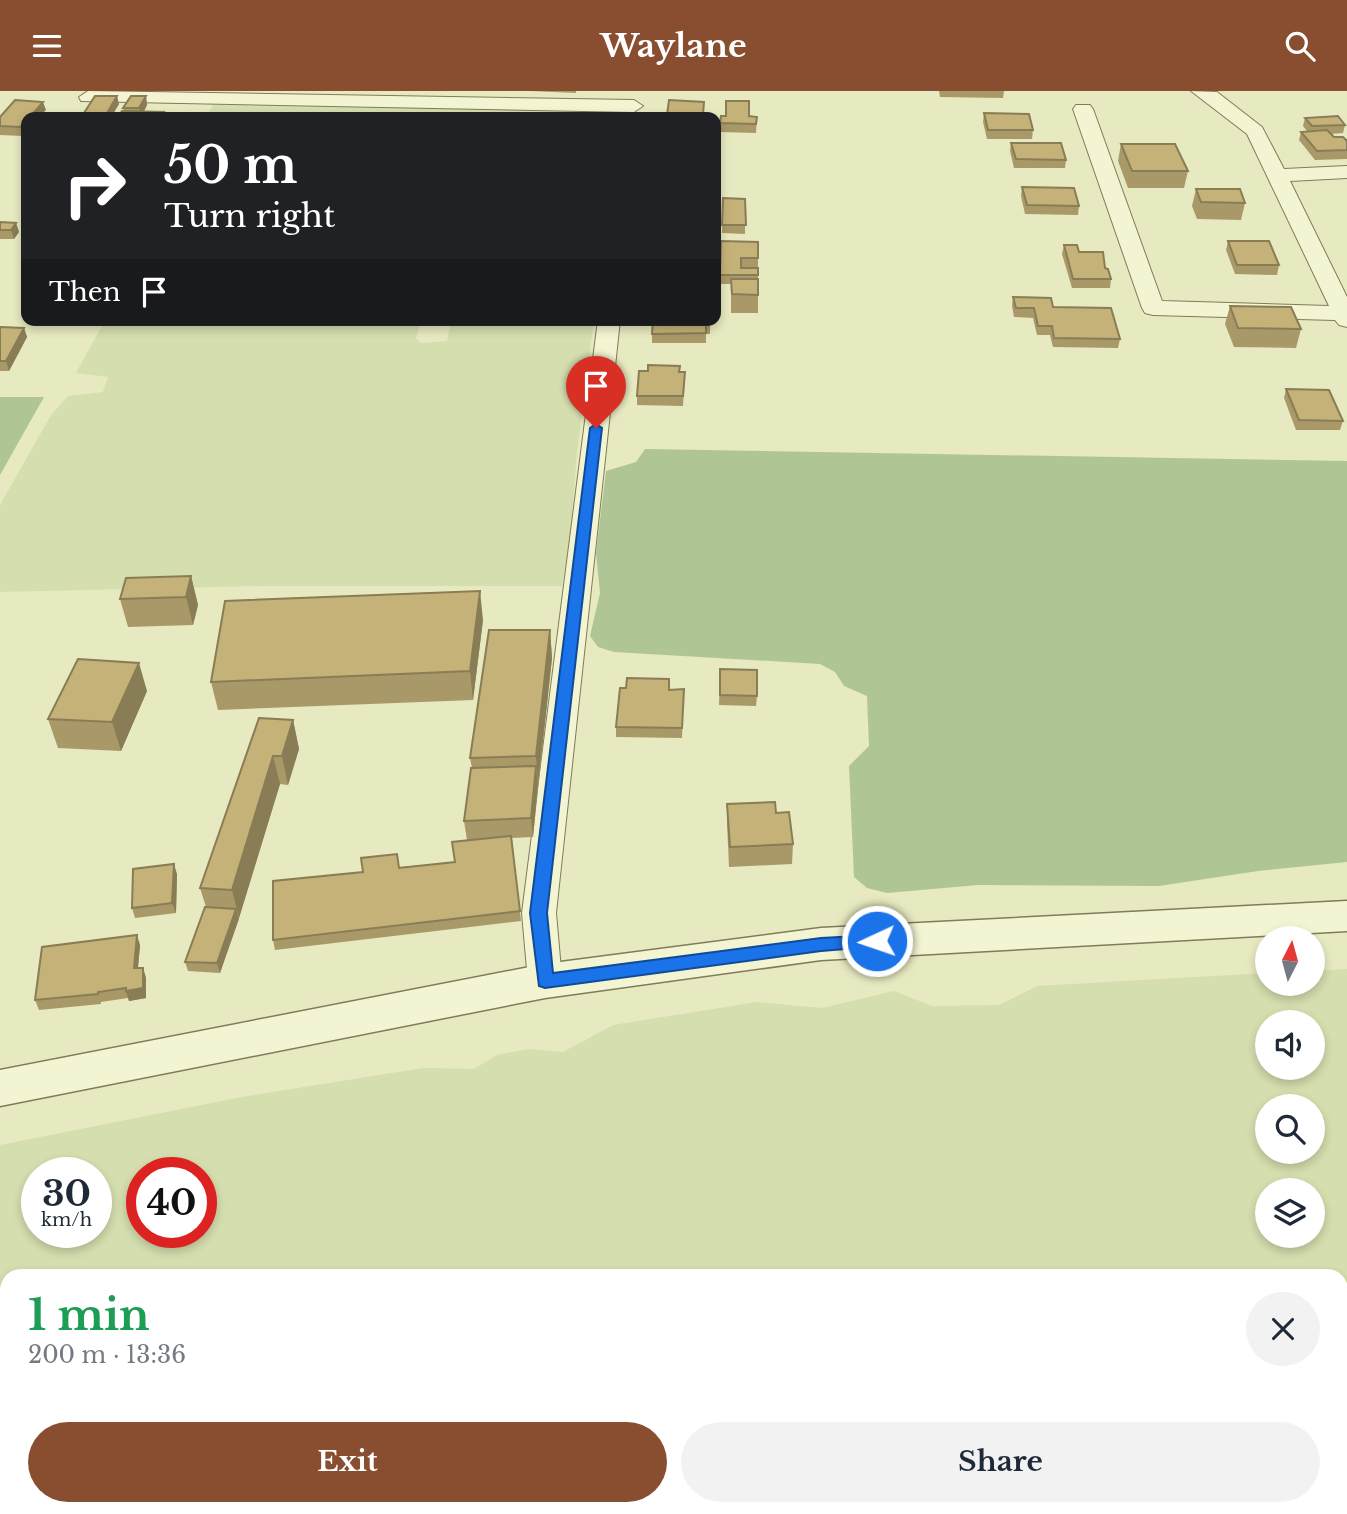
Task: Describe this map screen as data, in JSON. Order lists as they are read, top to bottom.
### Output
{
  "north": "top",
  "page": {
    "header": "Waylane",
    "turn": ["50 m", "Turn right"],
    "then": "Then",
    "speed": "30 km/h",
    "limit": "40",
    "heading": ["1 min", "200 m · 13:36"],
    "buttons": ["Exit", "Share"]
  }
}
